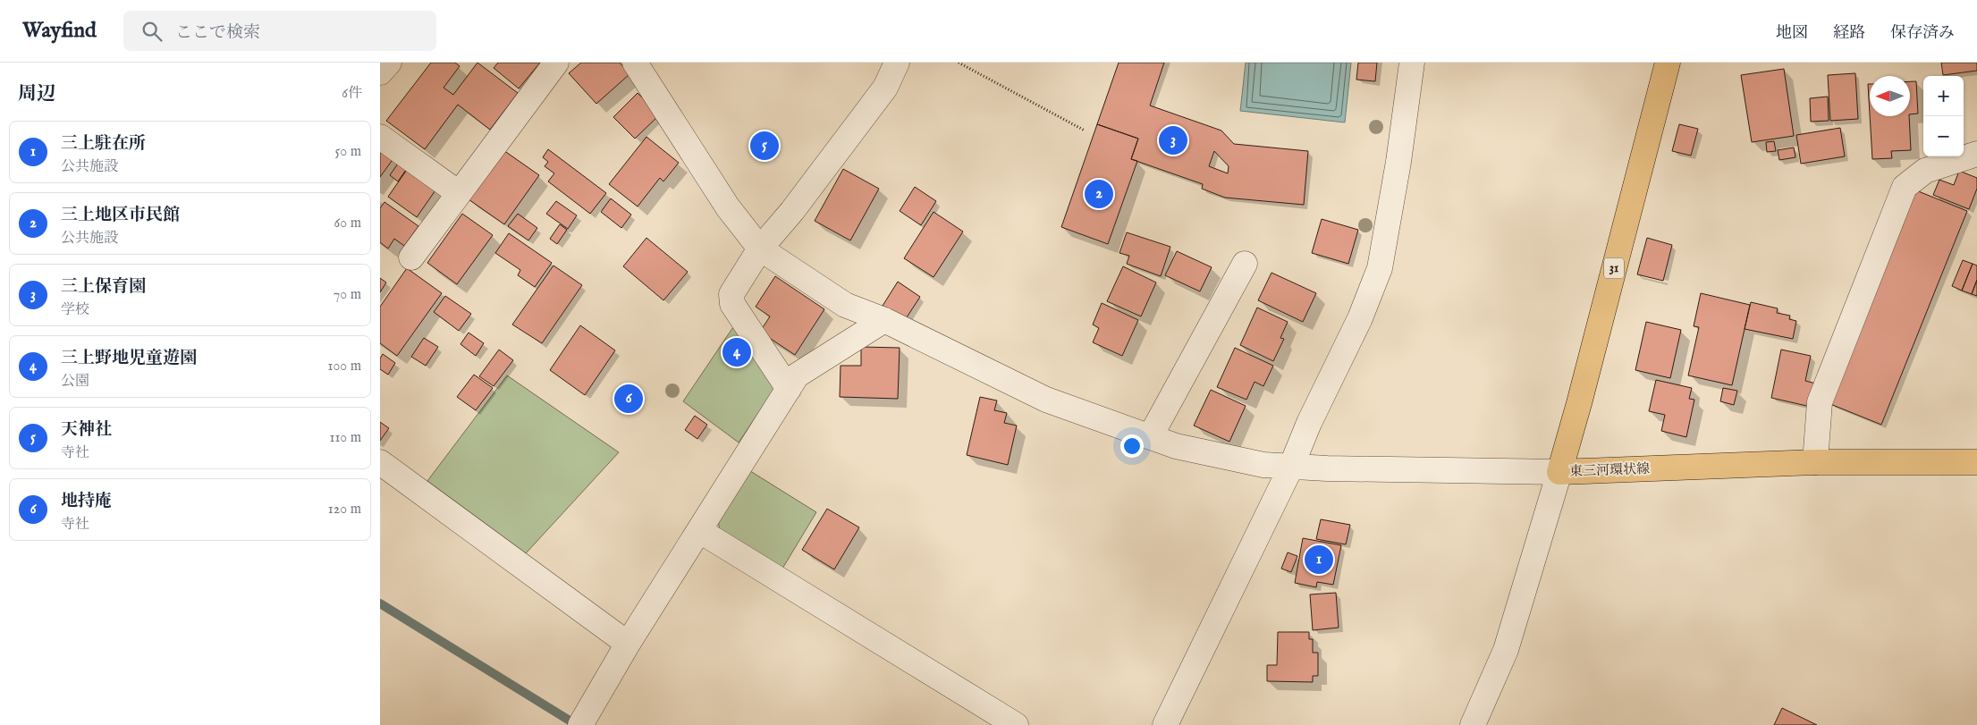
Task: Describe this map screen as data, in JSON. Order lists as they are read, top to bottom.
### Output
{
  "streets": {
    "main road": ["31", "東三河環状線"]
  },
  "north": "left",
  "page": {
    "header": "Wayfind",
    "search": "ここで検索",
    "nav": ["地図", "経路", "保存済み"],
    "heading": ["周辺", "6件"],
    "map_buttons": ["+", "−"],
    "list": [
      {
        "mark": "1",
        "name": "三上駐在所",
        "note": "公共施設",
        "value": "50 m"
      },
      {
        "mark": "2",
        "name": "三上地区市民館",
        "note": "公共施設",
        "value": "60 m"
      },
      {
        "mark": "3",
        "name": "三上保育園",
        "note": "学校",
        "value": "70 m"
      },
      {
        "mark": "4",
        "name": "三上野地児童遊園",
        "note": "公園",
        "value": "100 m"
      },
      {
        "mark": "5",
        "name": "天神社",
        "note": "寺社",
        "value": "110 m"
      },
      {
        "mark": "6",
        "name": "地持庵",
        "note": "寺社",
        "value": "120 m"
      }
    ],
    "pins": [
      "3",
      "5",
      "2",
      "4",
      "6",
      "1"
    ]
  }
}
